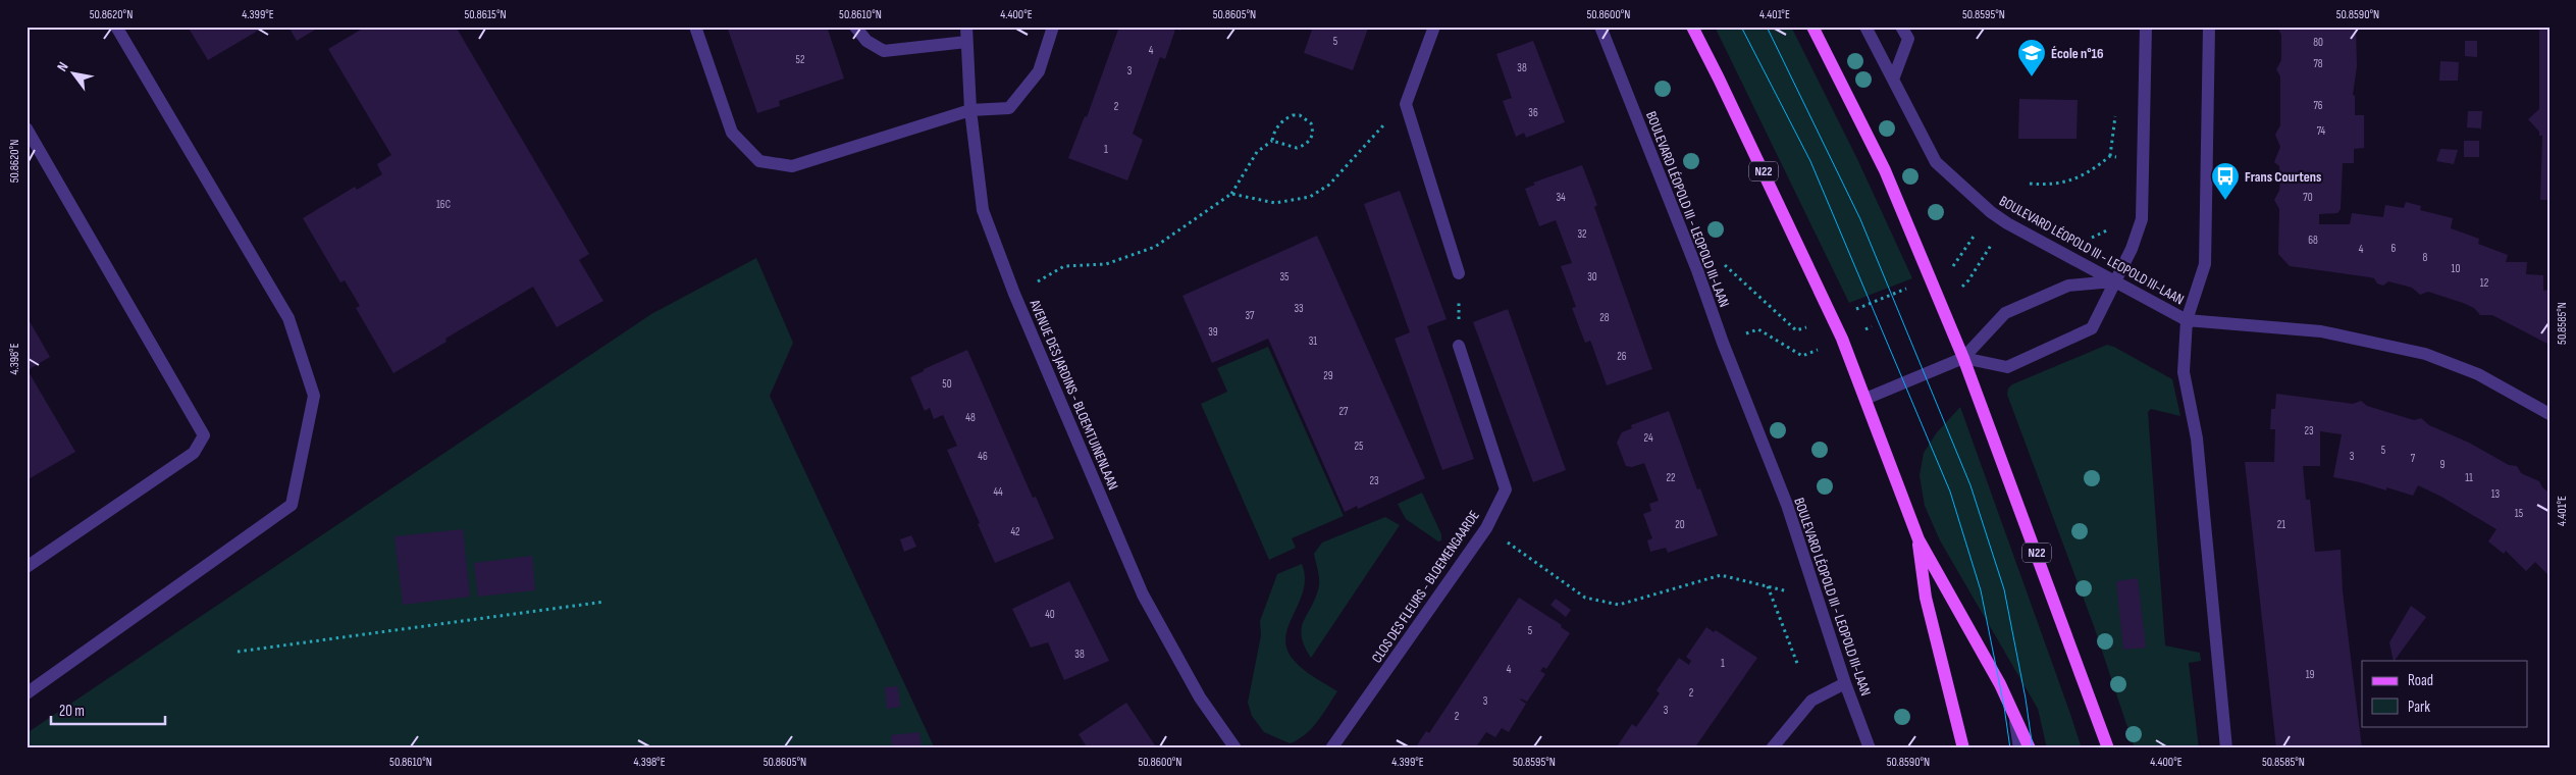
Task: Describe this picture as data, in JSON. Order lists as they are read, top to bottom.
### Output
{
  "streets": {
    "main road": ["N22"],
    "street": ["BOULEVARD LÉOPOLD III - LEOPOLD III-LAAN", "AVENUE DES JARDINS - BLOEMTUINENLAAN", "CLOS DES FLEURS - BLOEMENGAARDE"]
  },
  "places": {
    "school or university": ["École n°16"],
    "bus stop": ["Frans Courtens"]
  },
  "house_numbers": [
    "5",
    "80",
    "4",
    "52",
    "78",
    "38",
    "3",
    "76",
    "2",
    "36",
    "74",
    "1",
    "34",
    "70",
    "16C",
    "32",
    "68",
    "6",
    "4",
    "8",
    "10",
    "35",
    "30",
    "12",
    "33",
    "37",
    "28",
    "39",
    "31",
    "26",
    "29",
    "50",
    "27",
    "48",
    "23",
    "24",
    "25",
    "5",
    "46",
    "3",
    "7",
    "9",
    "22",
    "11",
    "23",
    "44",
    "13",
    "15",
    "20",
    "21",
    "42",
    "40",
    "5",
    "38",
    "1",
    "4",
    "19",
    "2",
    "3",
    "3",
    "2"
  ],
  "legend": ["Road", "Park"],
  "scale_bar": "20 m",
  "north": "top left",
  "coordinates": [
    "50.8620°N",
    "4.399°E",
    "50.8615°N",
    "50.8610°N",
    "4.400°E",
    "50.8605°N",
    "50.8600°N",
    "4.401°E",
    "50.8595°N",
    "50.8590°N",
    "50.8585°N",
    "4.398°E"
  ]
}
